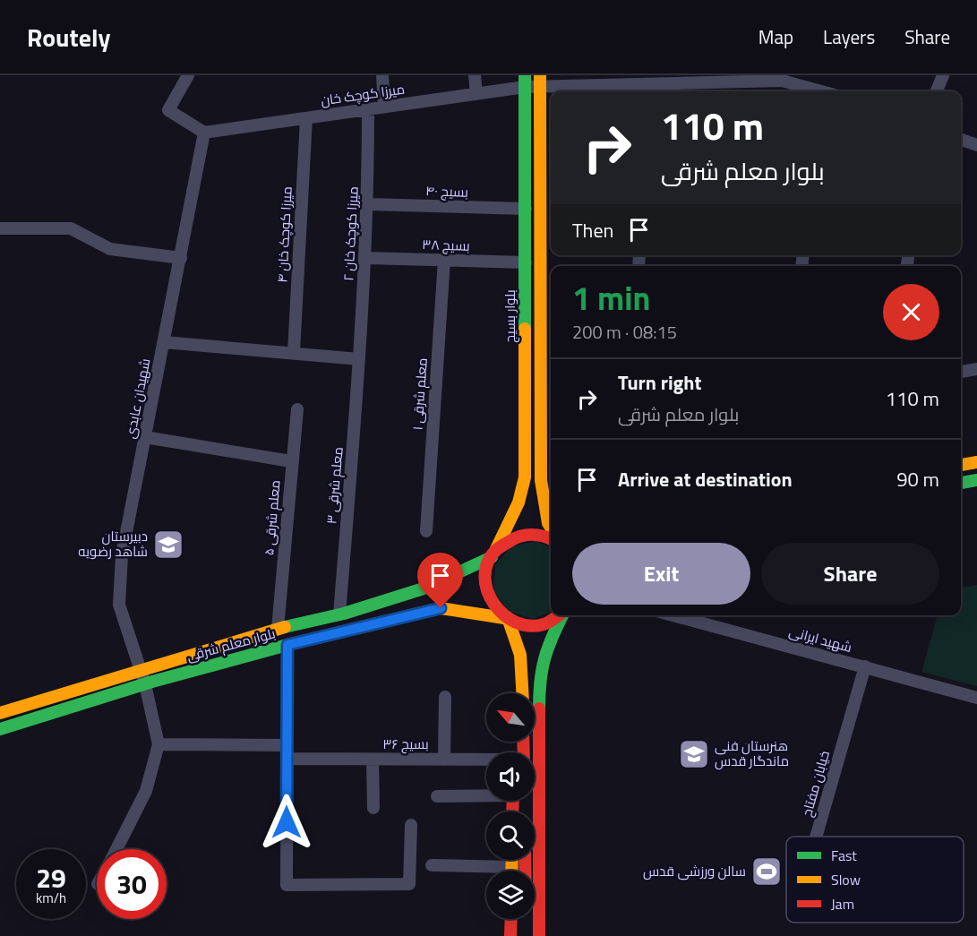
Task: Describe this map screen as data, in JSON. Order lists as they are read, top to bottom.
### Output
{
  "streets": {
    "main road": ["بلوار بسیج", "بلوار معلم شرقی"],
    "street": [
      "میرزا کوچک خان",
      "بسیج ۴۰",
      "میرزا کوچک خان ۲",
      "میرزا کوچک خان ۴",
      "بسیج ۳۸",
      "معلم شرقی ۱",
      "شهیدان عابدی",
      "معلم شرقی ۳",
      "معلم شرقی ۵",
      "شهید ایرانی",
      "بسیج ۳۶",
      "خیابان مفتاح"
    ]
  },
  "crossings": [
    ["میرزا کوچک خان", "میرزا کوچک خان ۲"],
    ["میرزا کوچک خان", "میرزا کوچک خان ۴"],
    ["میرزا کوچک خان", "بلوار بسیج"],
    ["میرزا کوچک خان", "شهیدان عابدی"],
    ["بسیج ۴۰", "میرزا کوچک خان ۲"],
    ["بسیج ۴۰", "بلوار بسیج"],
    ["میرزا کوچک خان ۲", "بسیج ۳۸"],
    ["میرزا کوچک خان ۲", "معلم شرقی ۳"],
    ["بسیج ۳۸", "بلوار بسیج"],
    ["بسیج ۳۸", "معلم شرقی ۱"],
    ["بلوار بسیج", "بلوار معلم شرقی"],
    ["شهیدان عابدی", "بلوار معلم شرقی"],
    ["معلم شرقی ۳", "بلوار معلم شرقی"],
    ["معلم شرقی ۵", "بلوار معلم شرقی"],
    ["شهید ایرانی", "خیابان مفتاح"]
  ],
  "places": {
    "school or university": ["دبیرستان شاهد رضویه", "هنرستان فنی ماندگار قدس"],
    "sports": ["سالن ورزشی قدس"]
  },
  "legend": ["Fast", "Slow", "Jam"],
  "north": "top left",
  "page": {
    "header": "Routely",
    "nav": ["Map", "Layers", "Share"],
    "turn": ["110 m", "بلوار معلم شرقی"],
    "then": "Then",
    "heading": ["1 min", "200 m · 08:15"],
    "list": [
      {
        "name": "Turn right",
        "note": "بلوار معلم شرقی",
        "value": "110 m"
      },
      {
        "name": "Arrive at destination",
        "value": "90 m"
      }
    ],
    "buttons": ["Exit", "Share"],
    "speed": "29 km/h",
    "limit": "30"
  }
}
